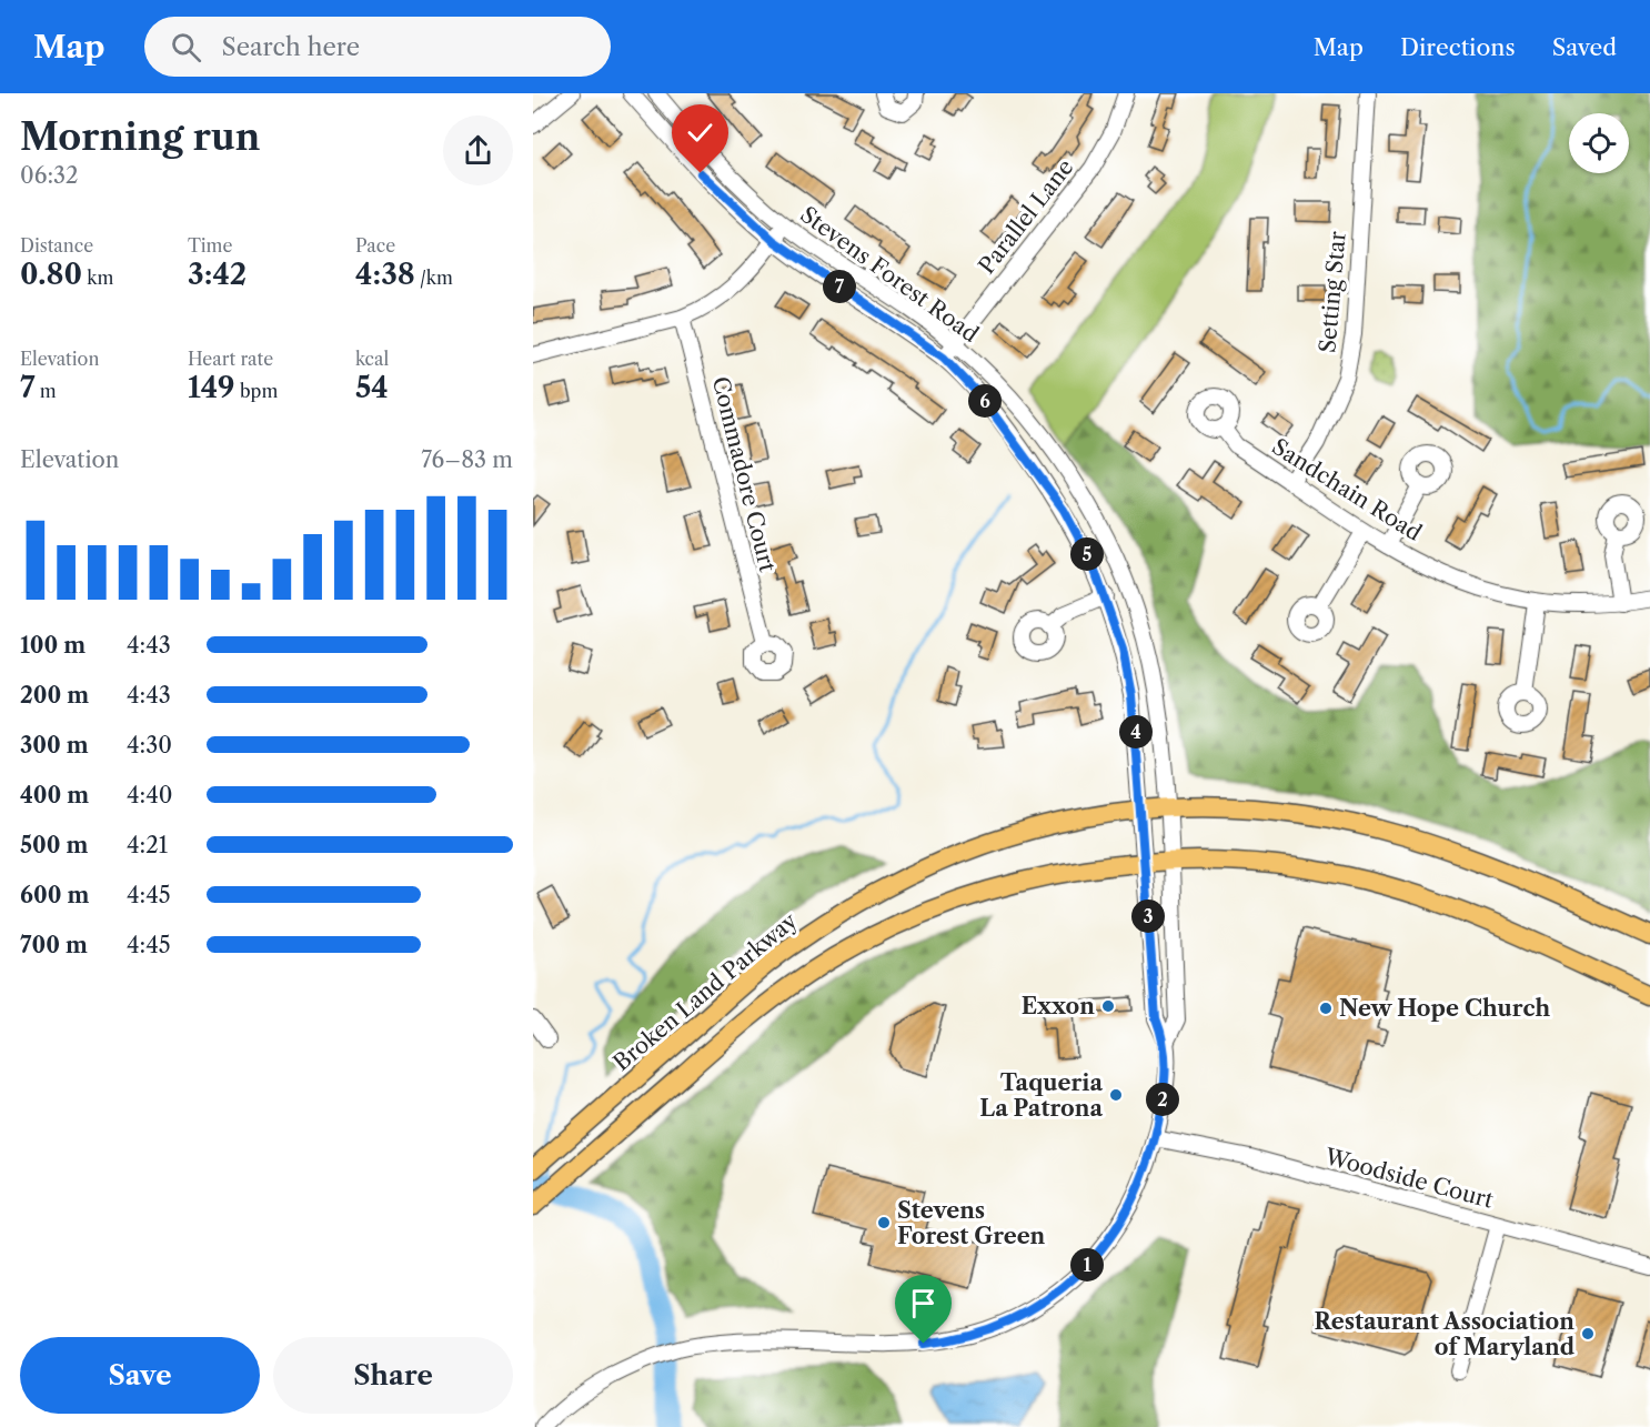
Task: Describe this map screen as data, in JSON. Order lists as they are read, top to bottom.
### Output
{
  "streets": {
    "main road": ["Broken Land Parkway"],
    "street": [
      "Parallel Lane",
      "Stevens Forest Road",
      "Setting Star",
      "Commadore Court",
      "Sandchain Road",
      "Woodside Court"
    ]
  },
  "crossings": [
    ["Parallel Lane", "Stevens Forest Road"],
    ["Stevens Forest Road", "Broken Land Parkway"],
    ["Stevens Forest Road", "Woodside Court"],
    ["Setting Star", "Sandchain Road"]
  ],
  "places": [
    "Exxon",
    "New Hope Church",
    "Taqueria La Patrona",
    "Stevens Forest Green",
    "Restaurant Association of Maryland"
  ],
  "page": {
    "header": "Map",
    "search": "Search here",
    "nav": ["Map", "Directions", "Saved"],
    "heading": ["Morning run", "06:32"],
    "stats": [
      ["Distance", "0.80 km"],
      ["Time", "3:42"],
      ["Pace", "4:38 /km"],
      ["Elevation", "7 m"],
      ["Heart rate", "149 bpm"],
      ["kcal", "54"]
    ],
    "pins": [
      "7",
      "6",
      "5",
      "4",
      "3",
      "2",
      "1"
    ],
    "chart": ["Elevation", "76–83 m"],
    "list": [
      {
        "name": "100 m",
        "note": "4:43"
      },
      {
        "name": "200 m",
        "note": "4:43"
      },
      {
        "name": "300 m",
        "note": "4:30"
      },
      {
        "name": "400 m",
        "note": "4:40"
      },
      {
        "name": "500 m",
        "note": "4:21"
      },
      {
        "name": "600 m",
        "note": "4:45"
      },
      {
        "name": "700 m",
        "note": "4:45"
      }
    ],
    "buttons": ["Save", "Share"]
  }
}
